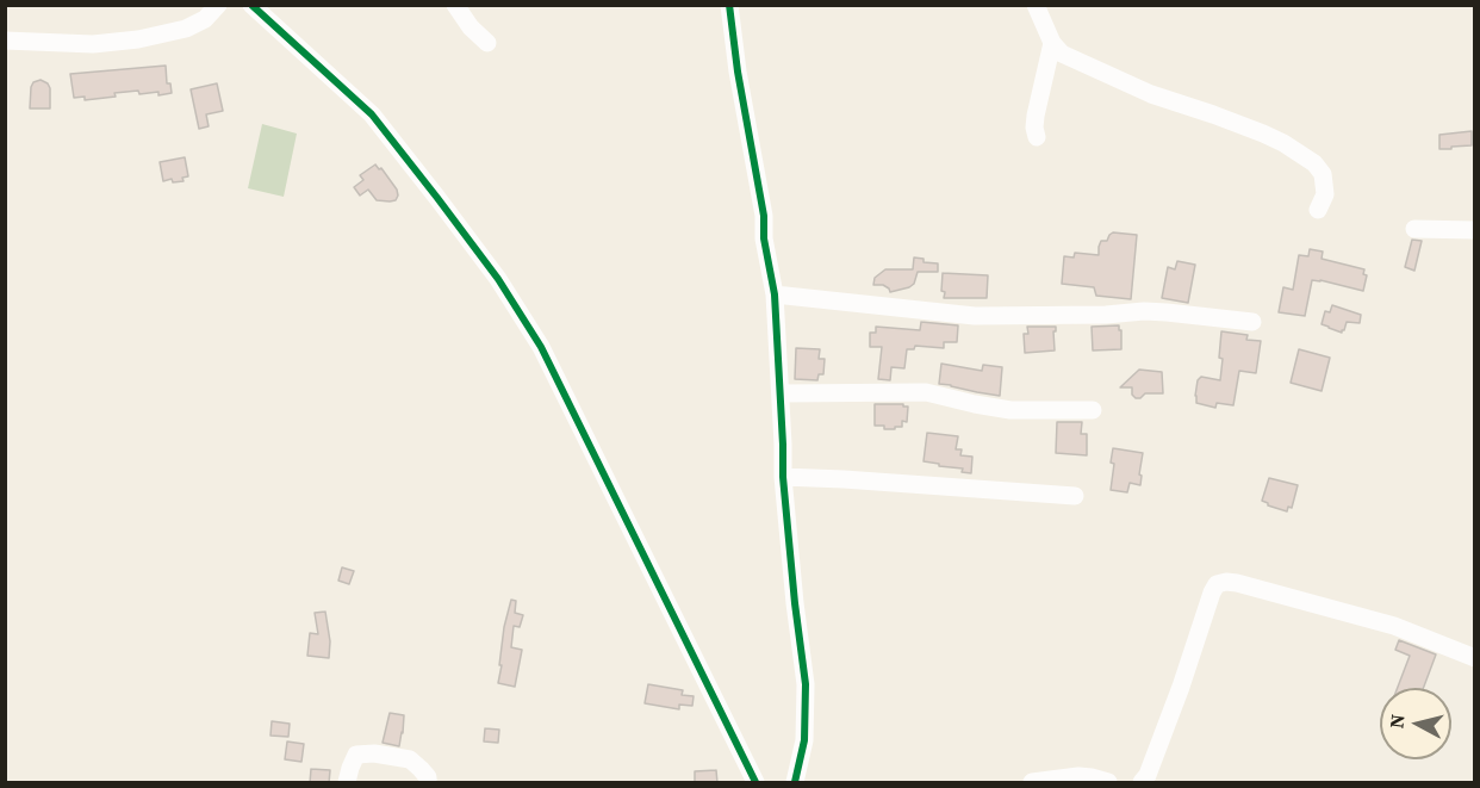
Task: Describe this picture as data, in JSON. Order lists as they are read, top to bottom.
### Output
{
  "north": "left"
}
